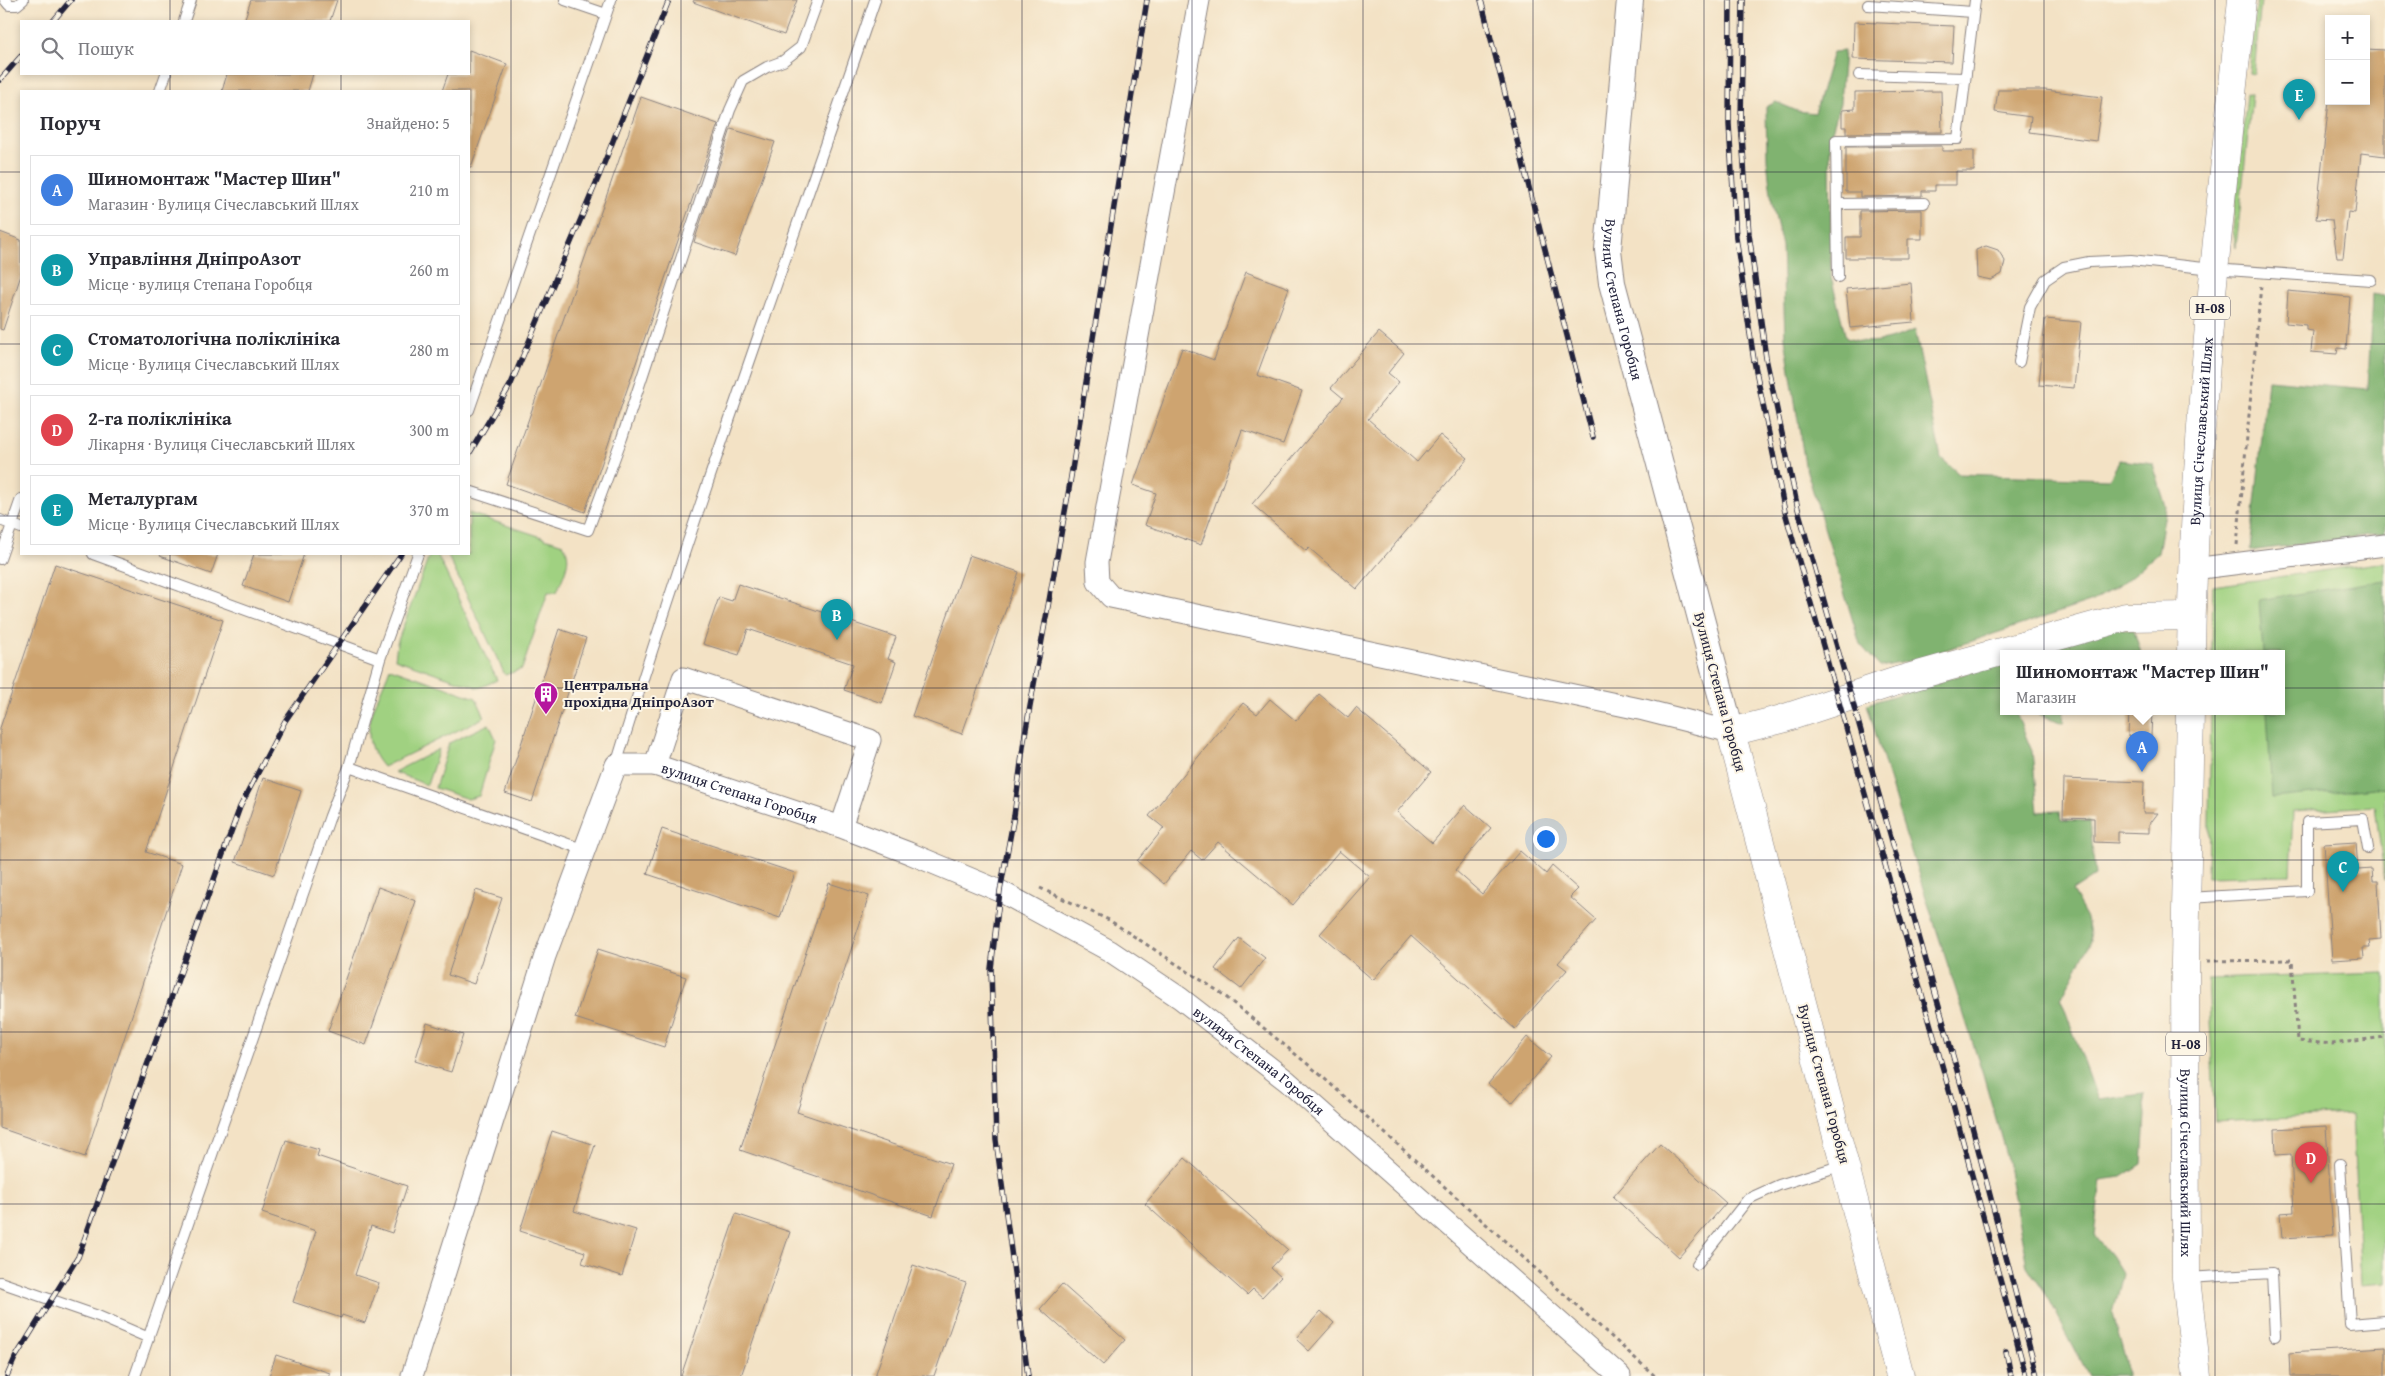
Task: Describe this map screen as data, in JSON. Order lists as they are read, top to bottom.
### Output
{
  "streets": {
    "main road": ["Вулиця Степана Горобця", "Н-08", "Вулиця Січеславський Шлях"],
    "street": ["вулиця Степана Горобця"]
  },
  "places": {
    "building": ["Центральна прохідна ДніпроАзот"]
  },
  "page": {
    "map_buttons": ["+", "−"],
    "search": "Пошук",
    "pins": [
      "E",
      "B",
      "A",
      "C",
      "D"
    ],
    "heading": ["Поруч", "Знайдено: 5"],
    "list": [
      {
        "mark": "A",
        "name": "Шиномонтаж \"Мастер Шин\"",
        "note": "Магазин · Вулиця Січеславський Шлях",
        "value": "210 m"
      },
      {
        "mark": "B",
        "name": "Управління ДніпроАзот",
        "note": "Місце · вулиця Степана Горобця",
        "value": "260 m"
      },
      {
        "mark": "C",
        "name": "Стоматологічна поліклініка",
        "note": "Місце · Вулиця Січеславський Шлях",
        "value": "280 m"
      },
      {
        "mark": "D",
        "name": "2-га поліклініка",
        "note": "Лікарня · Вулиця Січеславський Шлях",
        "value": "300 m"
      },
      {
        "mark": "E",
        "name": "Металургам",
        "note": "Місце · Вулиця Січеславський Шлях",
        "value": "370 m"
      }
    ],
    "popup": ["Шиномонтаж \"Мастер Шин\"", "Магазин"]
  }
}
